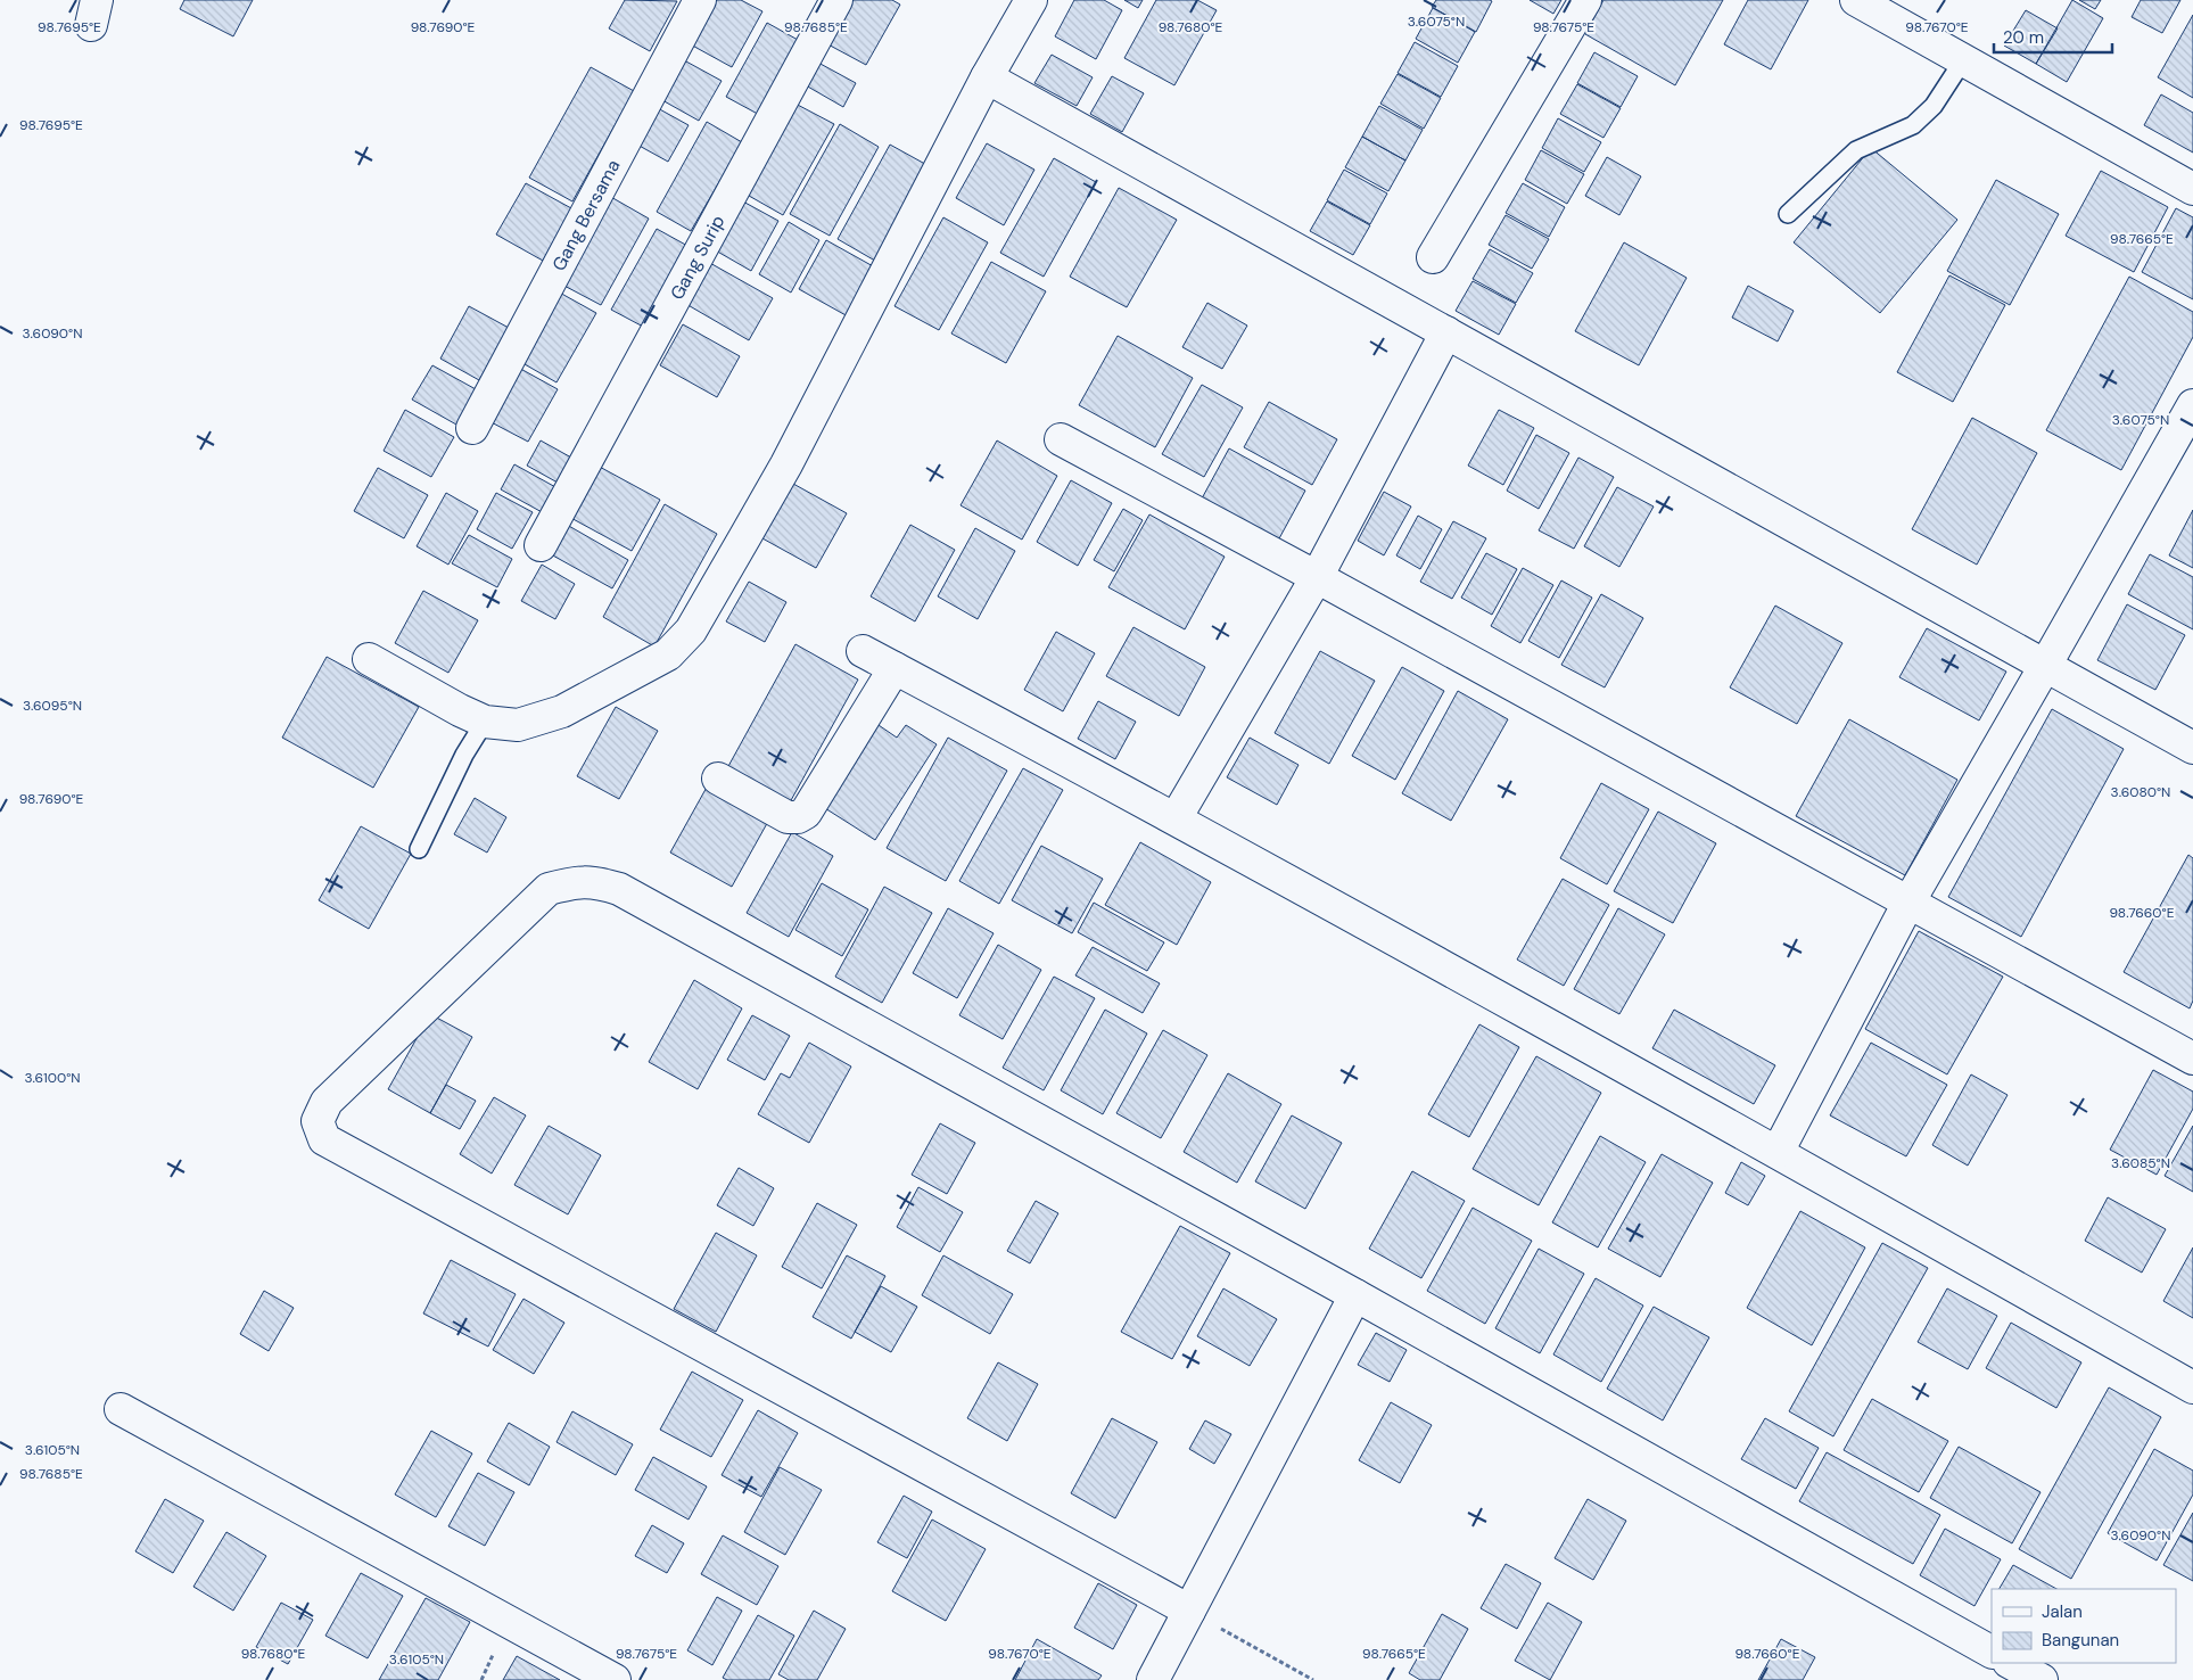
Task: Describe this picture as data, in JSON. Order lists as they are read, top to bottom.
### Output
{
  "streets": {
    "main road": ["Gang Bersama", "Gang Surip"]
  },
  "legend": ["Jalan", "Bangunan"],
  "scale_bar": "20 m",
  "coordinates": [
    "3.6075°N",
    "98.7695°E",
    "98.7690°E",
    "98.7685°E",
    "98.7680°E",
    "98.7675°E",
    "98.7670°E",
    "98.7665°E",
    "3.6090°N",
    "3.6095°N",
    "3.6080°N",
    "98.7660°E",
    "3.6100°N",
    "3.6085°N",
    "3.6105°N"
  ]
}
